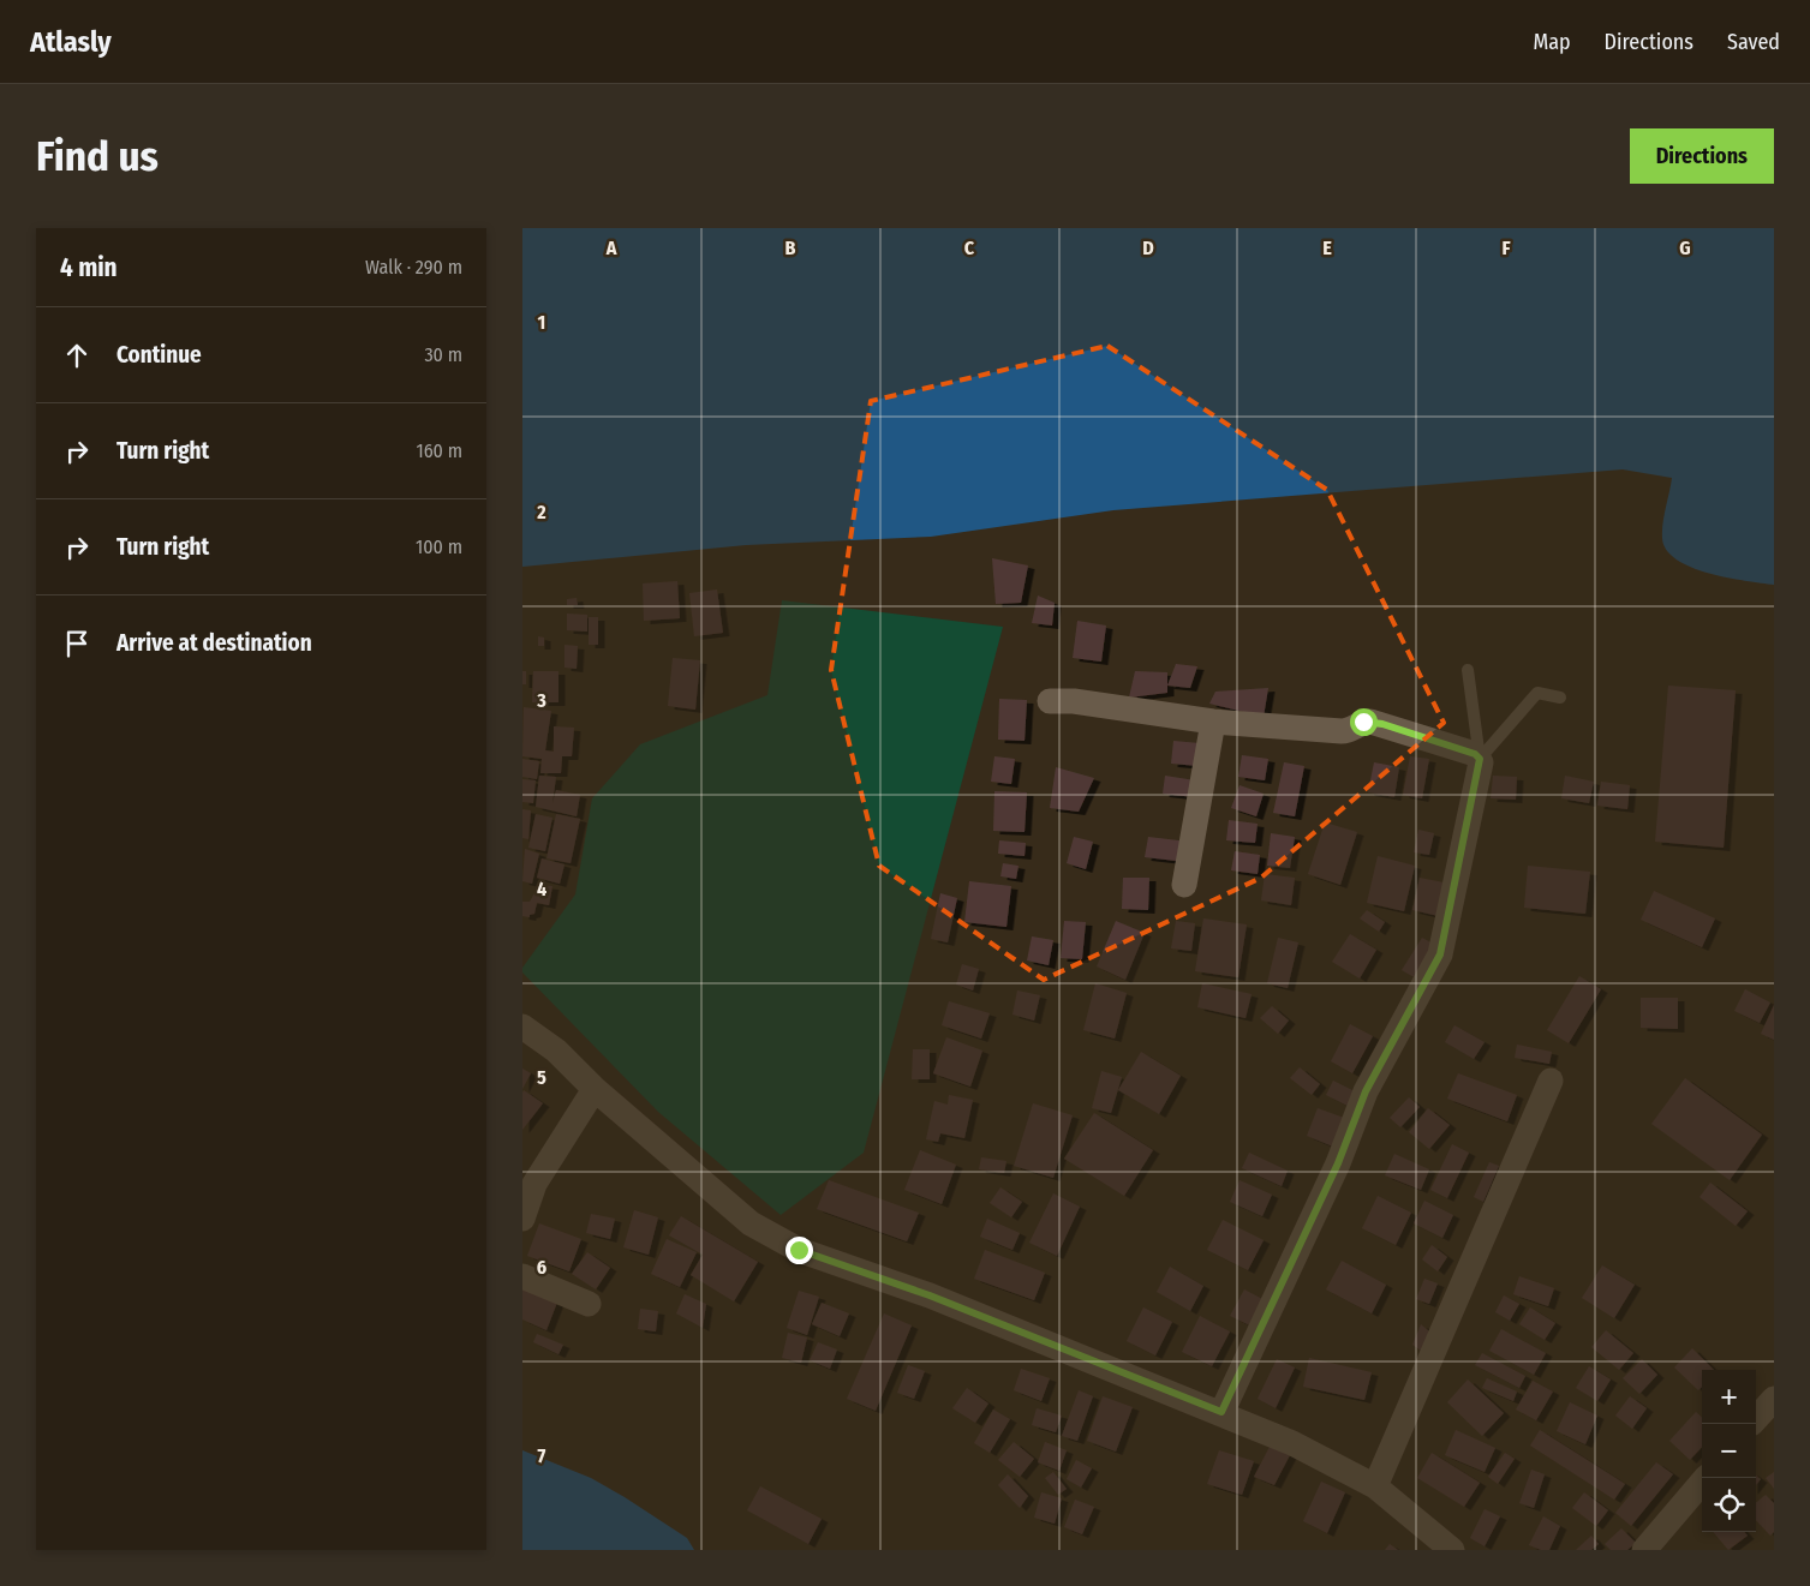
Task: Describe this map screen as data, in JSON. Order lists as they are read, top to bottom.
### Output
{
  "page": {
    "header": "Atlasly",
    "nav": ["Map", "Directions", "Saved"],
    "buttons": "Directions",
    "title": "Find us",
    "heading": ["4 min", "Walk · 290 m"],
    "list": [
      ["Continue", "30 m"],
      ["Turn right", "160 m"],
      ["Turn right", "100 m"],
      "Arrive at destination"
    ],
    "map_buttons": ["+", "−"]
  },
  "grid": {
    "columns": [
      "A",
      "B",
      "C",
      "D",
      "E",
      "F",
      "G"
    ],
    "rows": [
      "1",
      "2",
      "3",
      "4",
      "5",
      "6",
      "7"
    ]
  }
}
